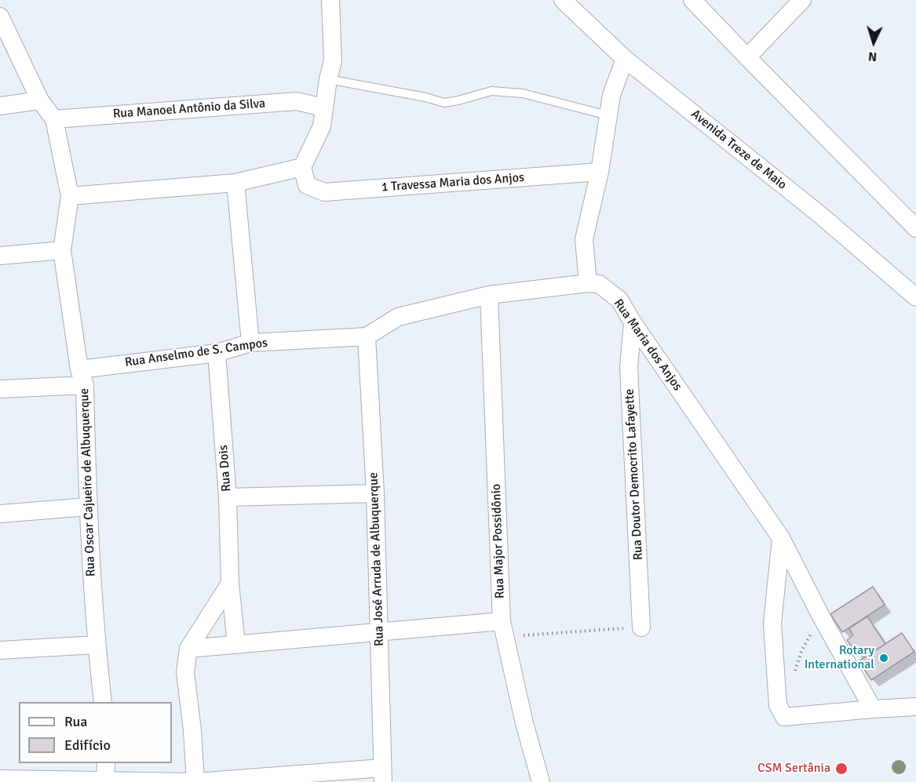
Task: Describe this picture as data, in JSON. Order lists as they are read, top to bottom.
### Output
{
  "streets": {
    "street": [
      "Rua Manoel Antônio da Silva",
      "Avenida Treze de Maio",
      "1 Travessa Maria dos Anjos",
      "Rua Maria dos Anjos",
      "Rua Anselmo de S. Campos",
      "Rua Dois",
      "Rua Doutor Democrito Lafayette",
      "Rua Oscar Cajueiro de Albuquerque",
      "Rua Major Possidônio",
      "Rua José Arruda de Albuquerque"
    ]
  },
  "crossings": [
    ["Rua Manoel Antônio da Silva", "Rua Oscar Cajueiro de Albuquerque"],
    ["Rua Maria dos Anjos", "Rua Anselmo de S. Campos"],
    ["Rua Maria dos Anjos", "Rua Doutor Democrito Lafayette"],
    ["Rua Anselmo de S. Campos", "Rua Dois"],
    ["Rua Anselmo de S. Campos", "Rua Oscar Cajueiro de Albuquerque"],
    ["Rua Anselmo de S. Campos", "Rua Major Possidônio"],
    ["Rua Anselmo de S. Campos", "Rua José Arruda de Albuquerque"]
  ],
  "places": ["Rotary International", "CSM Sertânia"],
  "legend": ["Rua", "Edifício"],
  "north": "bottom"
}
